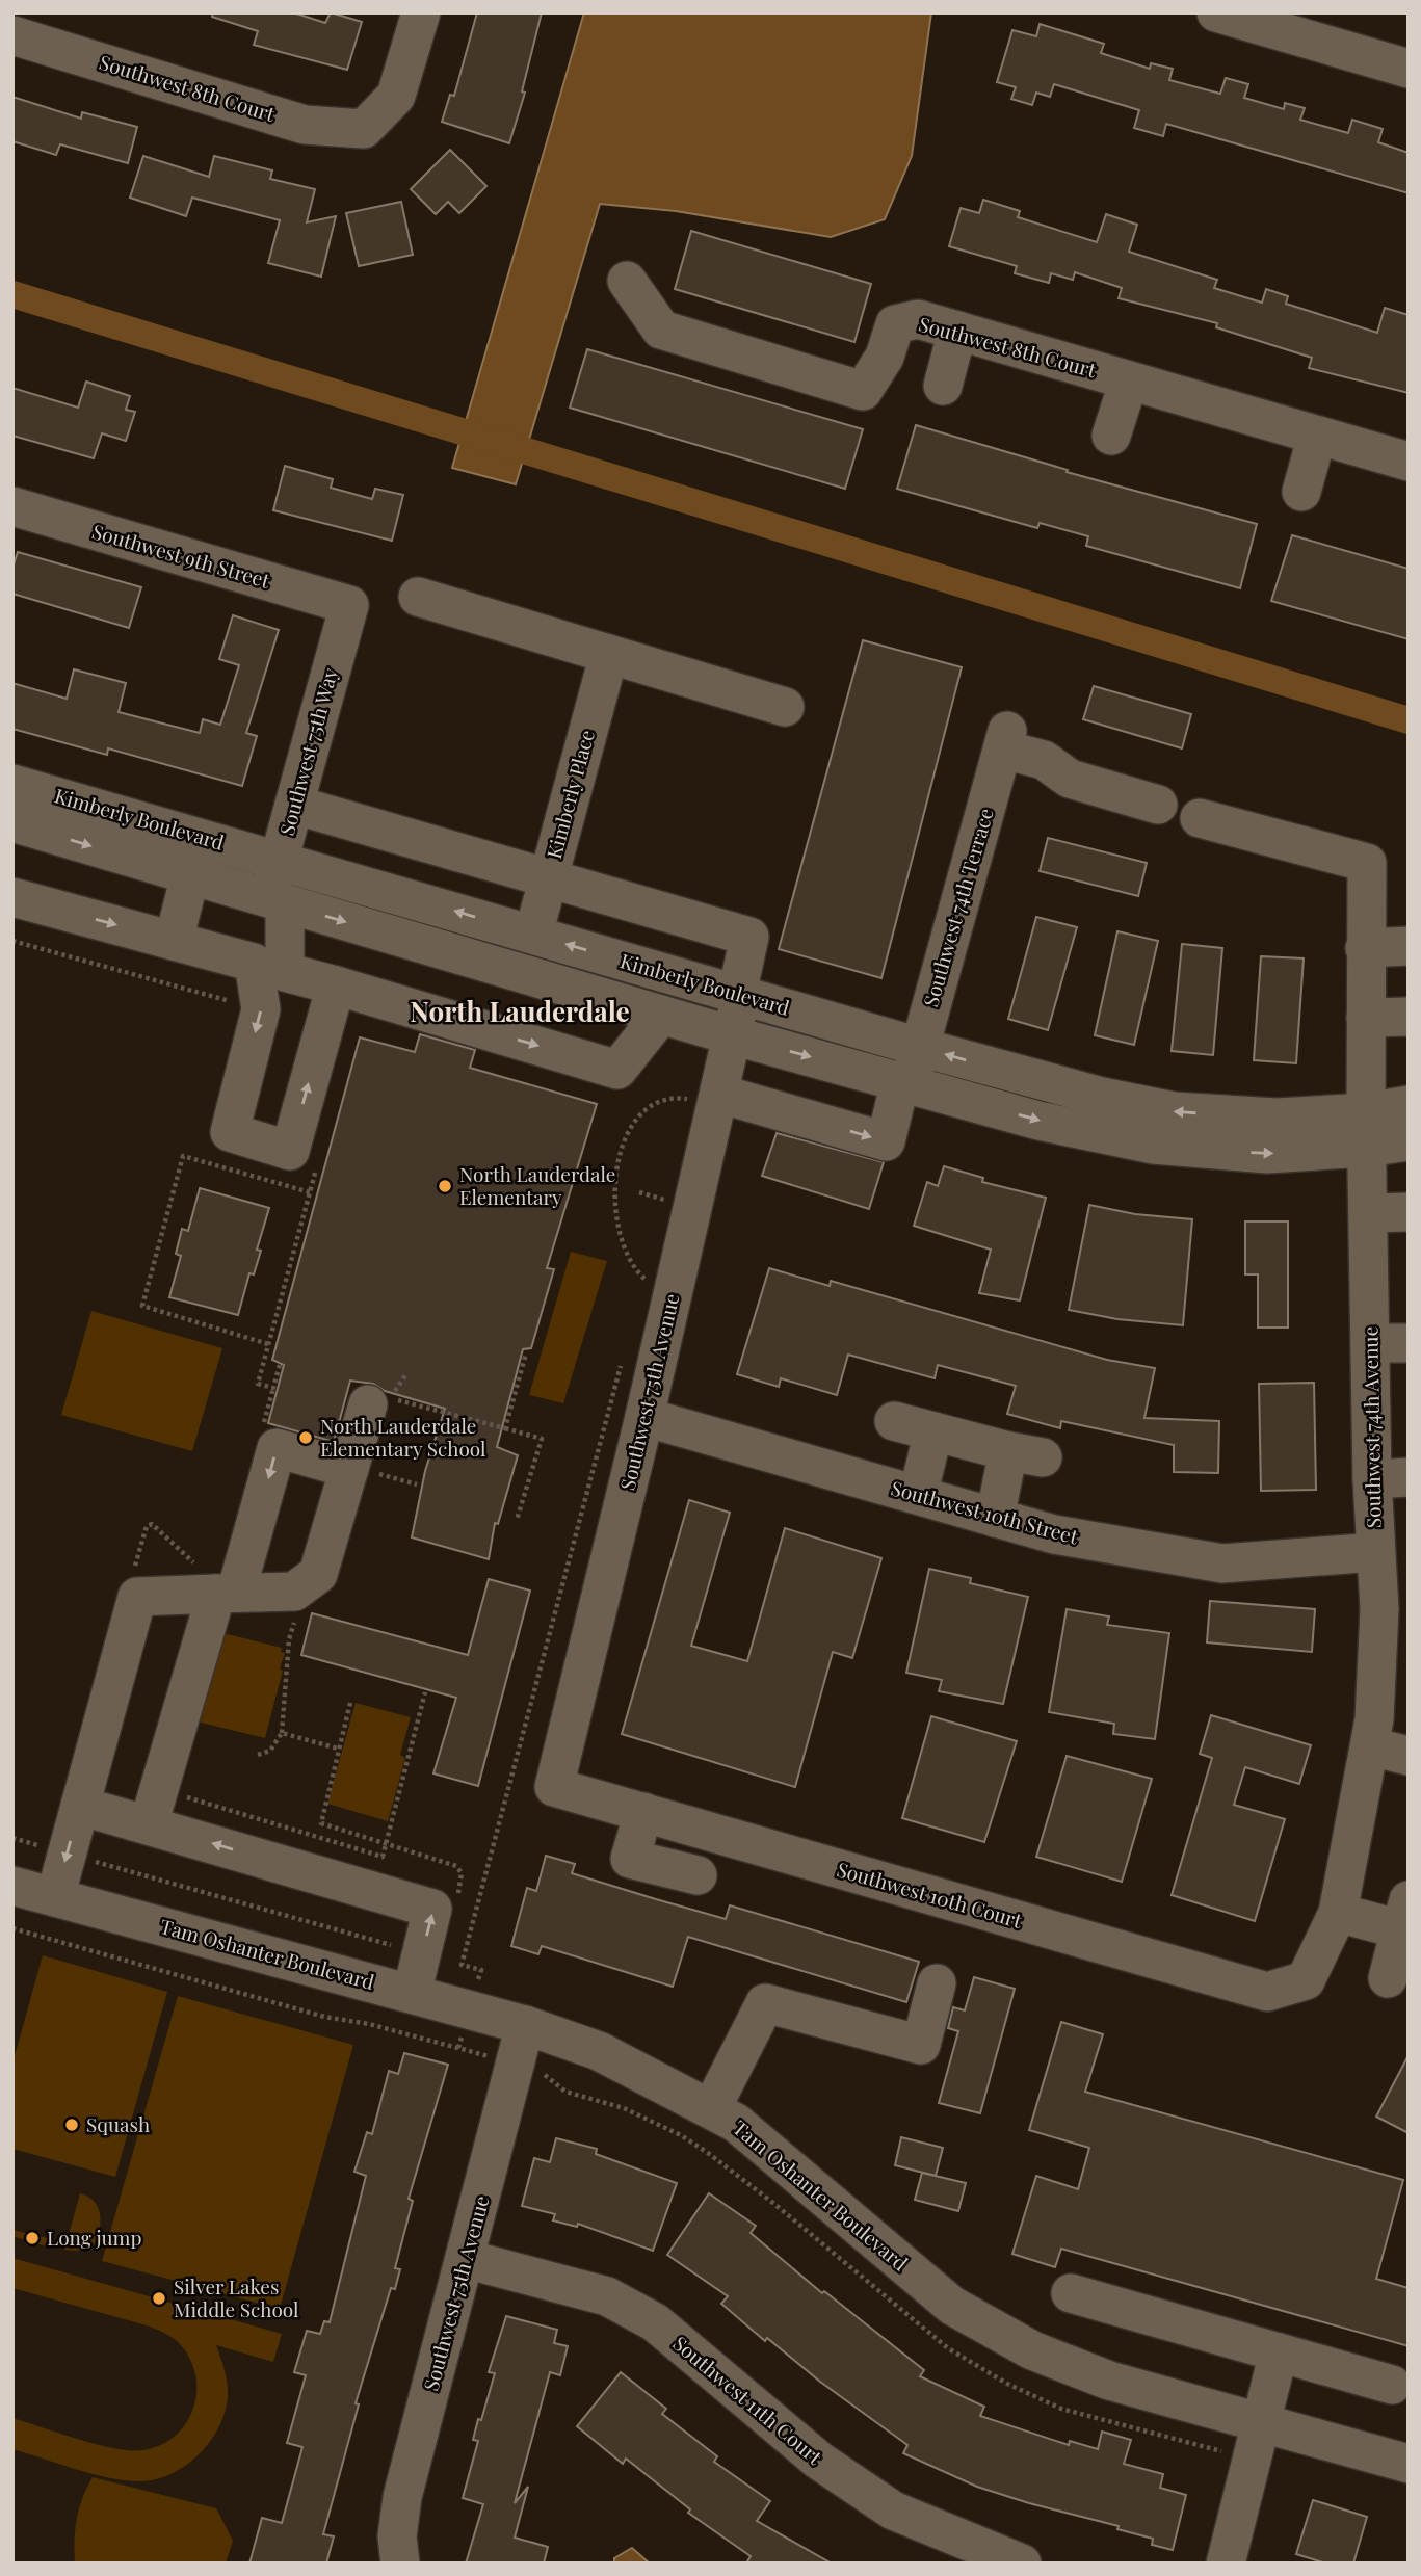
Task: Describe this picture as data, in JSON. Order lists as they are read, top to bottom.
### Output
{
  "streets": {
    "street": [
      "Southwest 8th Court",
      "Southwest 9th Street",
      "Southwest 75th Way",
      "Kimberly Place",
      "Kimberly Boulevard",
      "Southwest 74th Terrace",
      "Southwest 75th Avenue",
      "Southwest 74th Avenue",
      "Southwest 10th Street",
      "Southwest 10th Court",
      "Tam Oshanter Boulevard",
      "Southwest 11th Court"
    ]
  },
  "crossings": [
    ["Southwest 9th Street", "Southwest 75th Way"],
    ["Southwest 75th Way", "Kimberly Boulevard"],
    ["Kimberly Place", "Kimberly Boulevard"],
    ["Kimberly Place", "Southwest 75th Avenue"],
    ["Kimberly Boulevard", "Southwest 74th Terrace"],
    ["Kimberly Boulevard", "Southwest 75th Avenue"],
    ["Kimberly Boulevard", "Southwest 74th Avenue"],
    ["Southwest 74th Terrace", "Southwest 75th Avenue"],
    ["Southwest 75th Avenue", "Southwest 10th Street"],
    ["Southwest 75th Avenue", "Southwest 10th Court"],
    ["Southwest 75th Avenue", "Tam Oshanter Boulevard"],
    ["Southwest 75th Avenue", "Southwest 11th Court"],
    ["Southwest 74th Avenue", "Southwest 10th Street"],
    ["Southwest 74th Avenue", "Southwest 10th Court"]
  ],
  "districts": ["North Lauderdale"],
  "places": [
    "North Lauderdale Elementary",
    "North Lauderdale Elementary School",
    "Squash",
    "Long jump",
    "Silver Lakes Middle School"
  ]
}
